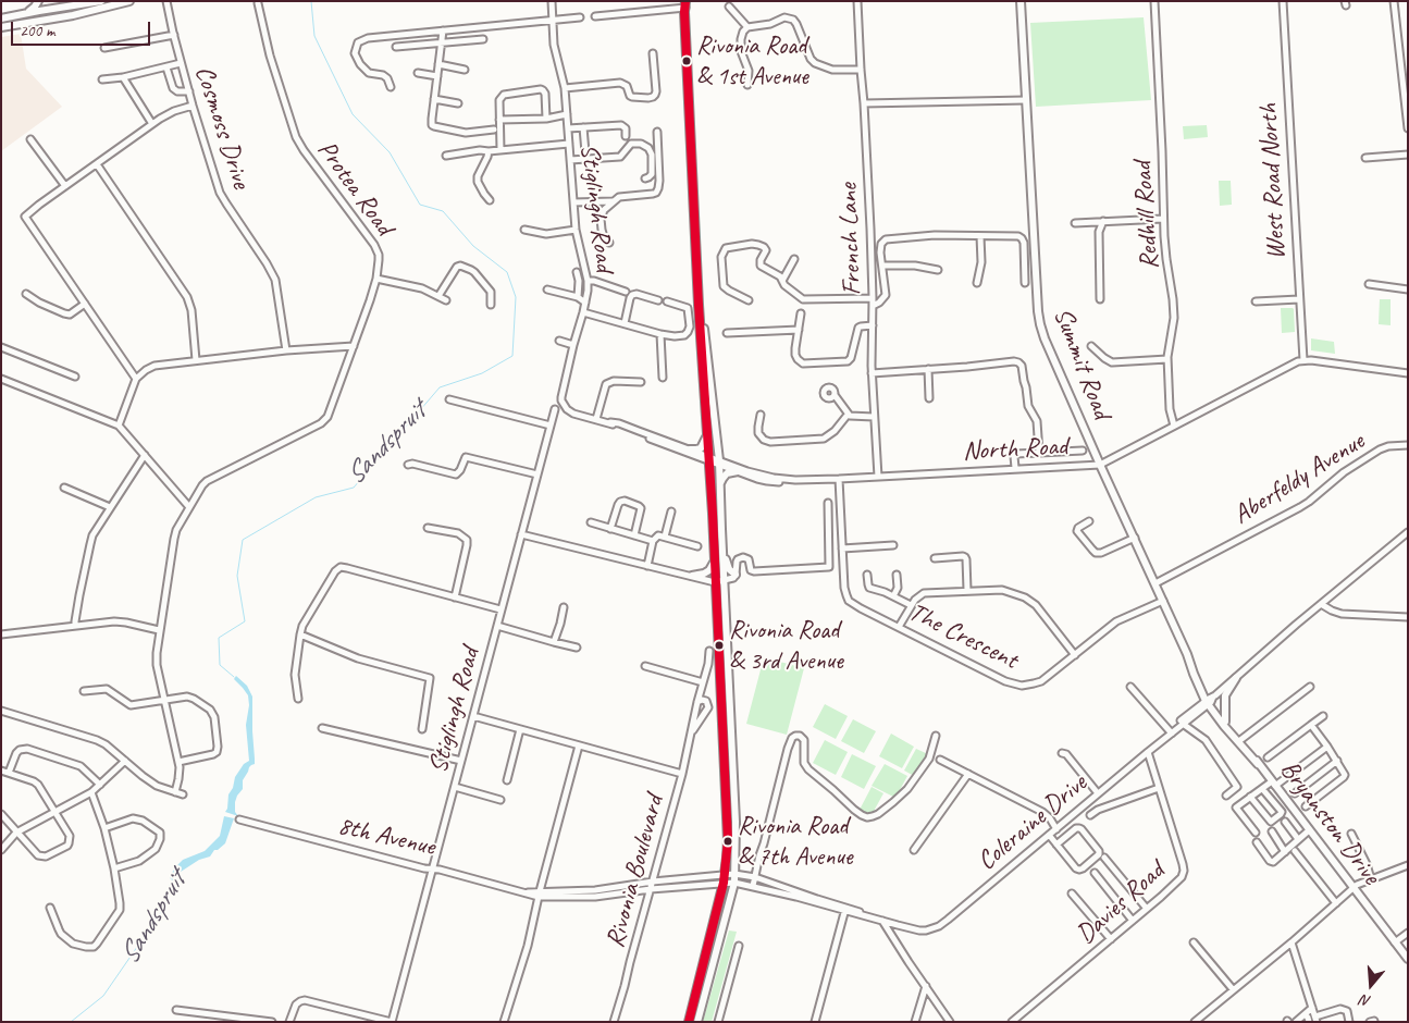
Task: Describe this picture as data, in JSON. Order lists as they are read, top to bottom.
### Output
{
  "streets": {
    "main road": ["Summit Road", "Bryanston Drive"],
    "street": [
      "Cosmoss Drive",
      "West Road North",
      "Protea Road",
      "Stiglingh Road",
      "Redhill Road",
      "French Lane",
      "North Road",
      "Aberfeldy Avenue",
      "The Crescent",
      "Coleraine Drive",
      "8th Avenue",
      "Rivonia Boulevard",
      "Davies Road"
    ]
  },
  "crossings": [
    ["West Road North", "North Road"],
    ["Stiglingh Road", "North Road"],
    ["Stiglingh Road", "8th Avenue"],
    ["Redhill Road", "North Road"],
    ["French Lane", "North Road"],
    ["Summit Road", "North Road"],
    ["Summit Road", "Aberfeldy Avenue"],
    ["Summit Road", "The Crescent"],
    ["Summit Road", "Coleraine Drive"],
    ["Summit Road", "Bryanston Drive"],
    ["North Road", "The Crescent"],
    ["Coleraine Drive", "Bryanston Drive"],
    ["Coleraine Drive", "Davies Road"]
  ],
  "water": ["Sandspruit"],
  "places": ["Rivonia Road & 1st Avenue", "Rivonia Road & 3rd Avenue", "Rivonia Road & 7th Avenue"],
  "scale_bar": "200 m",
  "north": "bottom"
}
